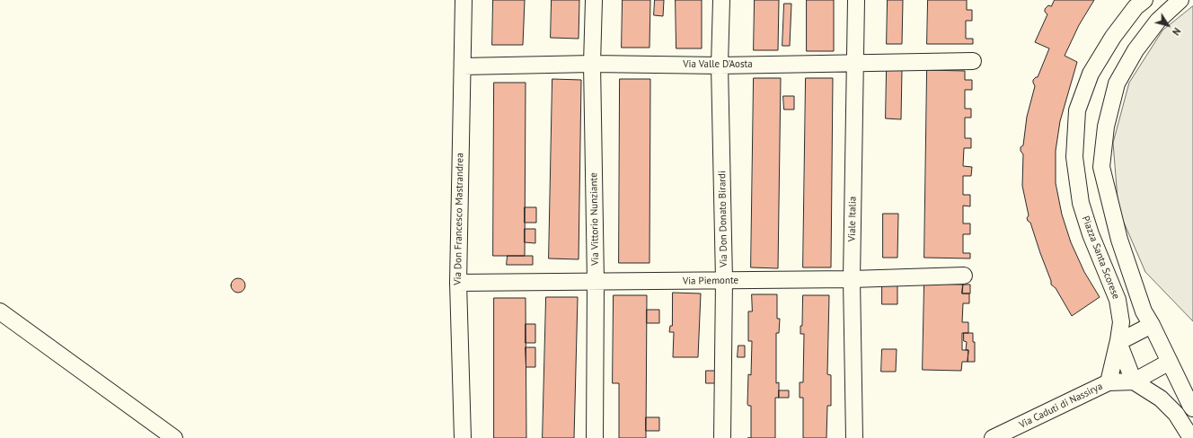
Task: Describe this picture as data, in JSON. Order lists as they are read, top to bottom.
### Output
{
  "streets": {
    "street": [
      "Via Valle D'Aosta",
      "Via Don Francesco Mastrandrea",
      "Via Vittorio Nunziante",
      "Via Don Donato Birardi",
      "Viale Italia",
      "Piazza Santa Scorese",
      "Via Piemonte",
      "Via Caduti di Nassirya"
    ]
  },
  "crossings": [
    ["Via Valle D'Aosta", "Via Don Francesco Mastrandrea"],
    ["Via Valle D'Aosta", "Via Vittorio Nunziante"],
    ["Via Valle D'Aosta", "Via Don Donato Birardi"],
    ["Via Valle D'Aosta", "Viale Italia"],
    ["Via Don Francesco Mastrandrea", "Via Piemonte"],
    ["Via Vittorio Nunziante", "Via Piemonte"],
    ["Via Don Donato Birardi", "Via Piemonte"],
    ["Viale Italia", "Via Piemonte"],
    ["Piazza Santa Scorese", "Via Caduti di Nassirya"]
  ],
  "north": "bottom right"
}
